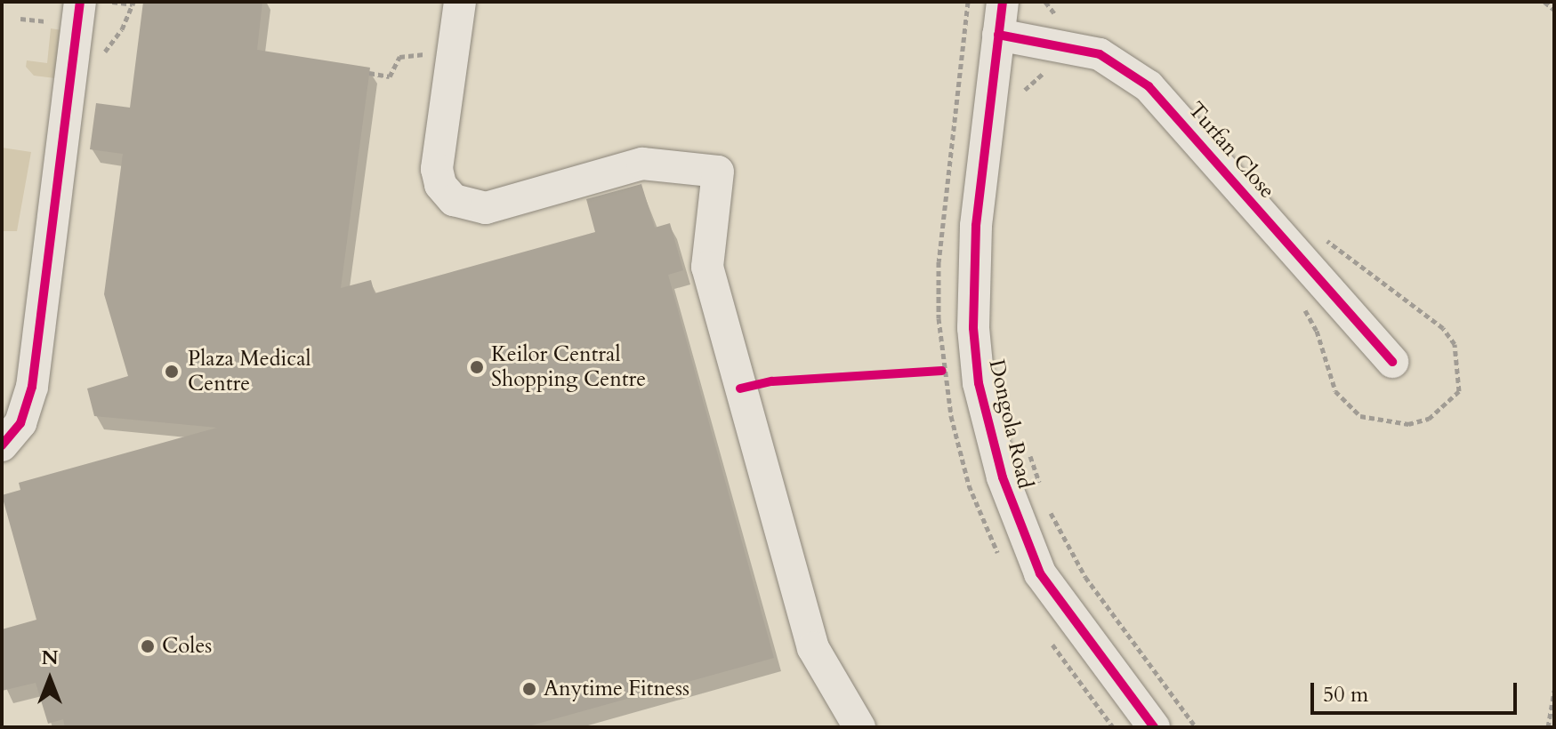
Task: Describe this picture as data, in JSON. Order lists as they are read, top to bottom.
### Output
{
  "streets": {
    "street": ["Turfan Close", "Dongola Road"]
  },
  "crossings": [
    ["Turfan Close", "Dongola Road"]
  ],
  "places": [
    "Keilor Central Shopping Centre",
    "Plaza Medical Centre",
    "Coles",
    "Anytime Fitness"
  ],
  "scale_bar": "50 m",
  "north": "top"
}
